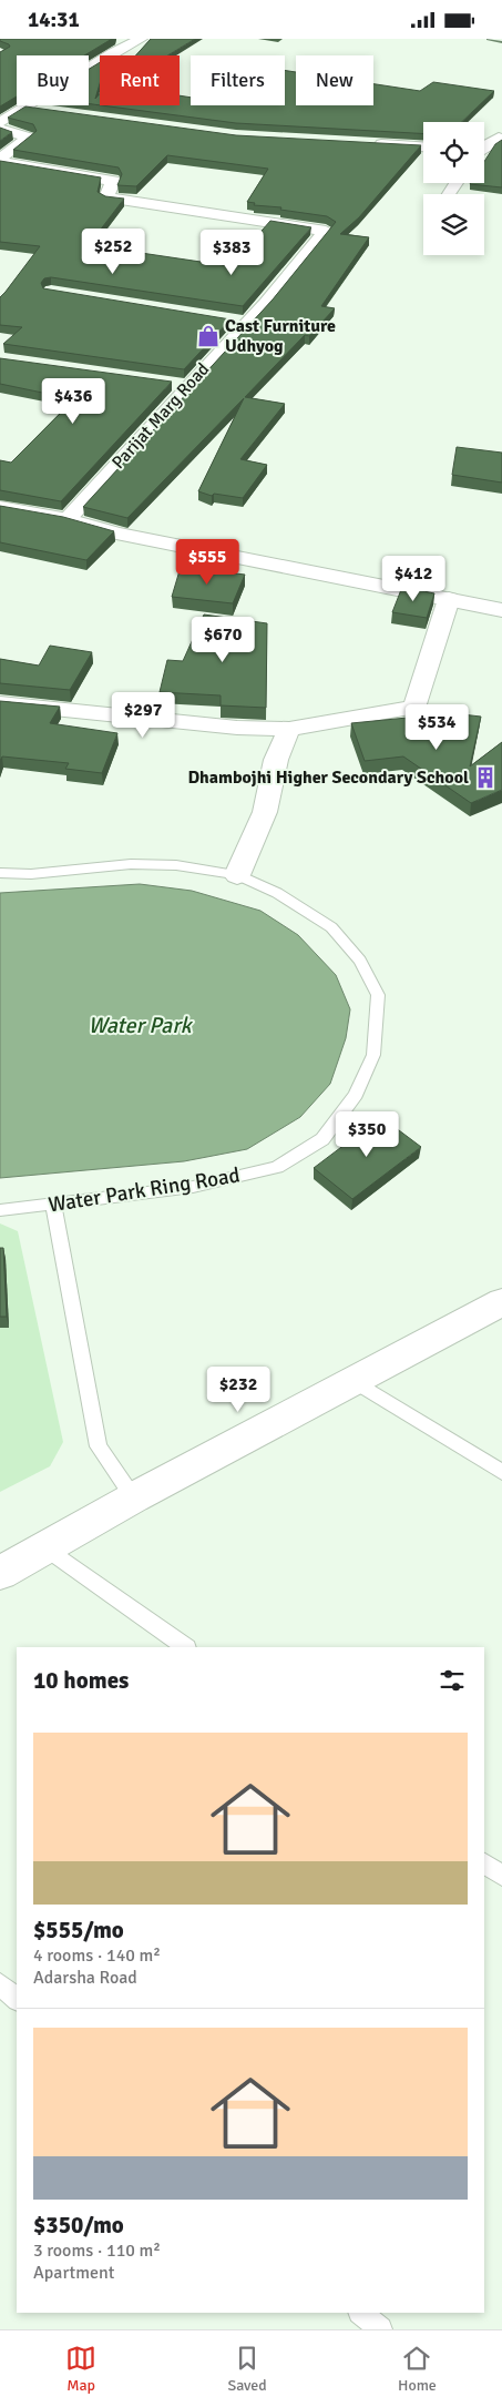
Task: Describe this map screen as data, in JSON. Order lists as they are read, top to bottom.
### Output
{
  "streets": {
    "street": ["Parijat Marg Road"],
    "lane": ["Water Park Ring Road"]
  },
  "water": ["Water Park"],
  "places": {
    "shop": ["Cast Furniture Udhyog"],
    "building": ["Dhambojhi Higher Secondary School"]
  },
  "page": {
    "status": "14:31",
    "chip": [
      "Buy",
      "Rent",
      "Filters",
      "New"
    ],
    "price": [
      "$252",
      "$383",
      "$436",
      "$555",
      "$412",
      "$670",
      "$297",
      "$534",
      "$350",
      "$232"
    ],
    "heading": "10 homes",
    "list": [
      {
        "name": "$555/mo",
        "note": "4 rooms · 140 m² · Adarsha Road"
      },
      {
        "name": "$350/mo",
        "note": "3 rooms · 110 m² · Apartment"
      }
    ],
    "tabs": ["Map", "Saved", "Home"]
  }
}
